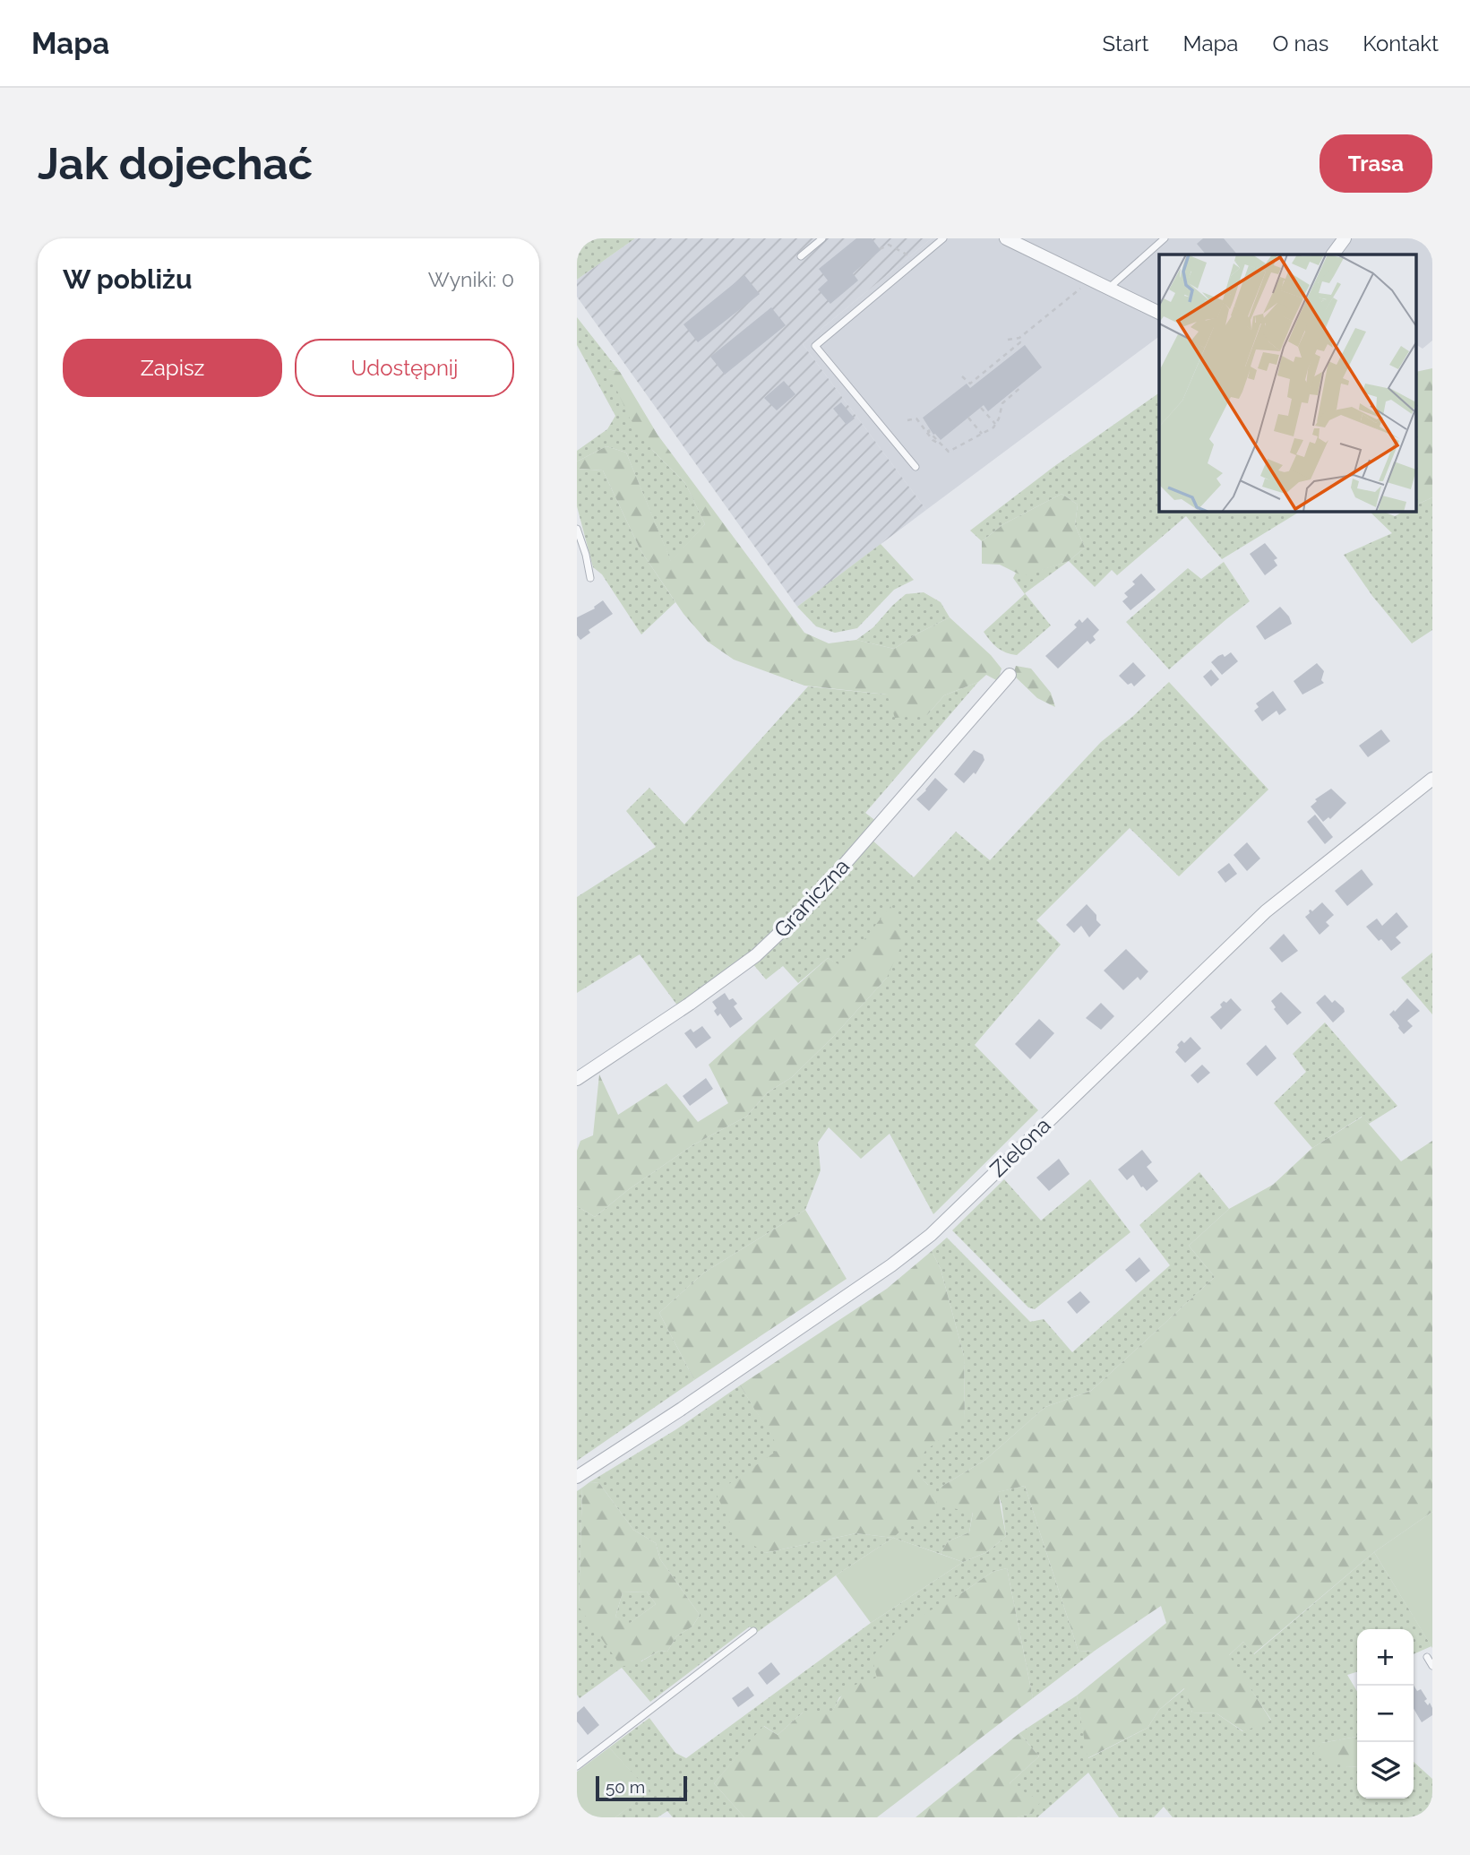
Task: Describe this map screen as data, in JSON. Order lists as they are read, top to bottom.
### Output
{
  "streets": {
    "street": ["Graniczna", "Zielona"]
  },
  "scale_bar": "50 m",
  "page": {
    "header": "Mapa",
    "nav": [
      "Start",
      "Mapa",
      "O nas",
      "Kontakt"
    ],
    "buttons": [
      "Trasa",
      ["Zapisz", "Udostępnij"]
    ],
    "title": "Jak dojechać",
    "heading": ["W pobliżu", "Wyniki: 0"],
    "map_buttons": ["+", "−"],
    "scale": "50 m"
  }
}
